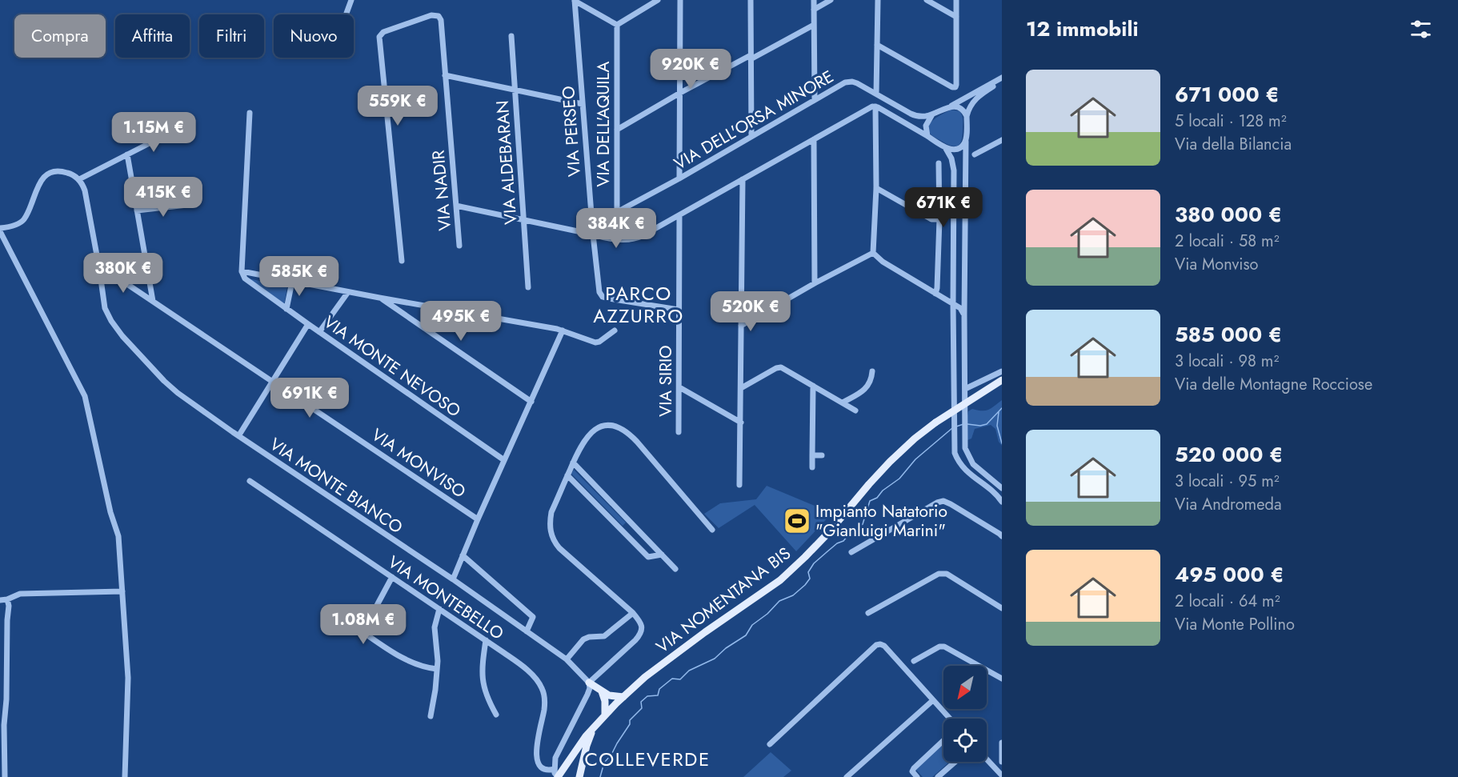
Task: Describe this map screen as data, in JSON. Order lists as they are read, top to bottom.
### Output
{
  "streets": {
    "main road": ["VIA NOMENTANA BIS"],
    "street": [
      "VIA DELL'ORSA MINORE",
      "VIA DELL'AQUILA",
      "VIA PERSEO",
      "VIA ALDEBARAN",
      "VIA NADIR",
      "VIA MONTE NEVOSO",
      "VIA SIRIO",
      "VIA MONVISO",
      "VIA MONTE BIANCO",
      "VIA MONTEBELLO"
    ]
  },
  "crossings": [
    ["VIA DELL'ORSA MINORE", "VIA DELL'AQUILA"],
    ["VIA PERSEO", "VIA SIRIO"]
  ],
  "districts": ["PARCO AZZURRO", "COLLEVERDE"],
  "places": {
    "sports": ["Impianto Natatorio \"Gianluigi Marini\""]
  },
  "north": "bottom left",
  "page": {
    "heading": "12 immobili",
    "chip": [
      "Compra",
      "Affitta",
      "Filtri",
      "Nuovo"
    ],
    "price": [
      "920K €",
      "559K €",
      "1.15M €",
      "415K €",
      "671K €",
      "384K €",
      "380K €",
      "585K €",
      "520K €",
      "495K €",
      "691K €",
      "1.08M €"
    ],
    "list": [
      {
        "name": "671 000 €",
        "note": "5 locali · 128 m² · Via della Bilancia"
      },
      {
        "name": "380 000 €",
        "note": "2 locali · 58 m² · Via Monviso"
      },
      {
        "name": "585 000 €",
        "note": "3 locali · 98 m² · Via delle Montagne Rocciose"
      },
      {
        "name": "520 000 €",
        "note": "3 locali · 95 m² · Via Andromeda"
      },
      {
        "name": "495 000 €",
        "note": "2 locali · 64 m² · Via Monte Pollino"
      }
    ]
  }
}
